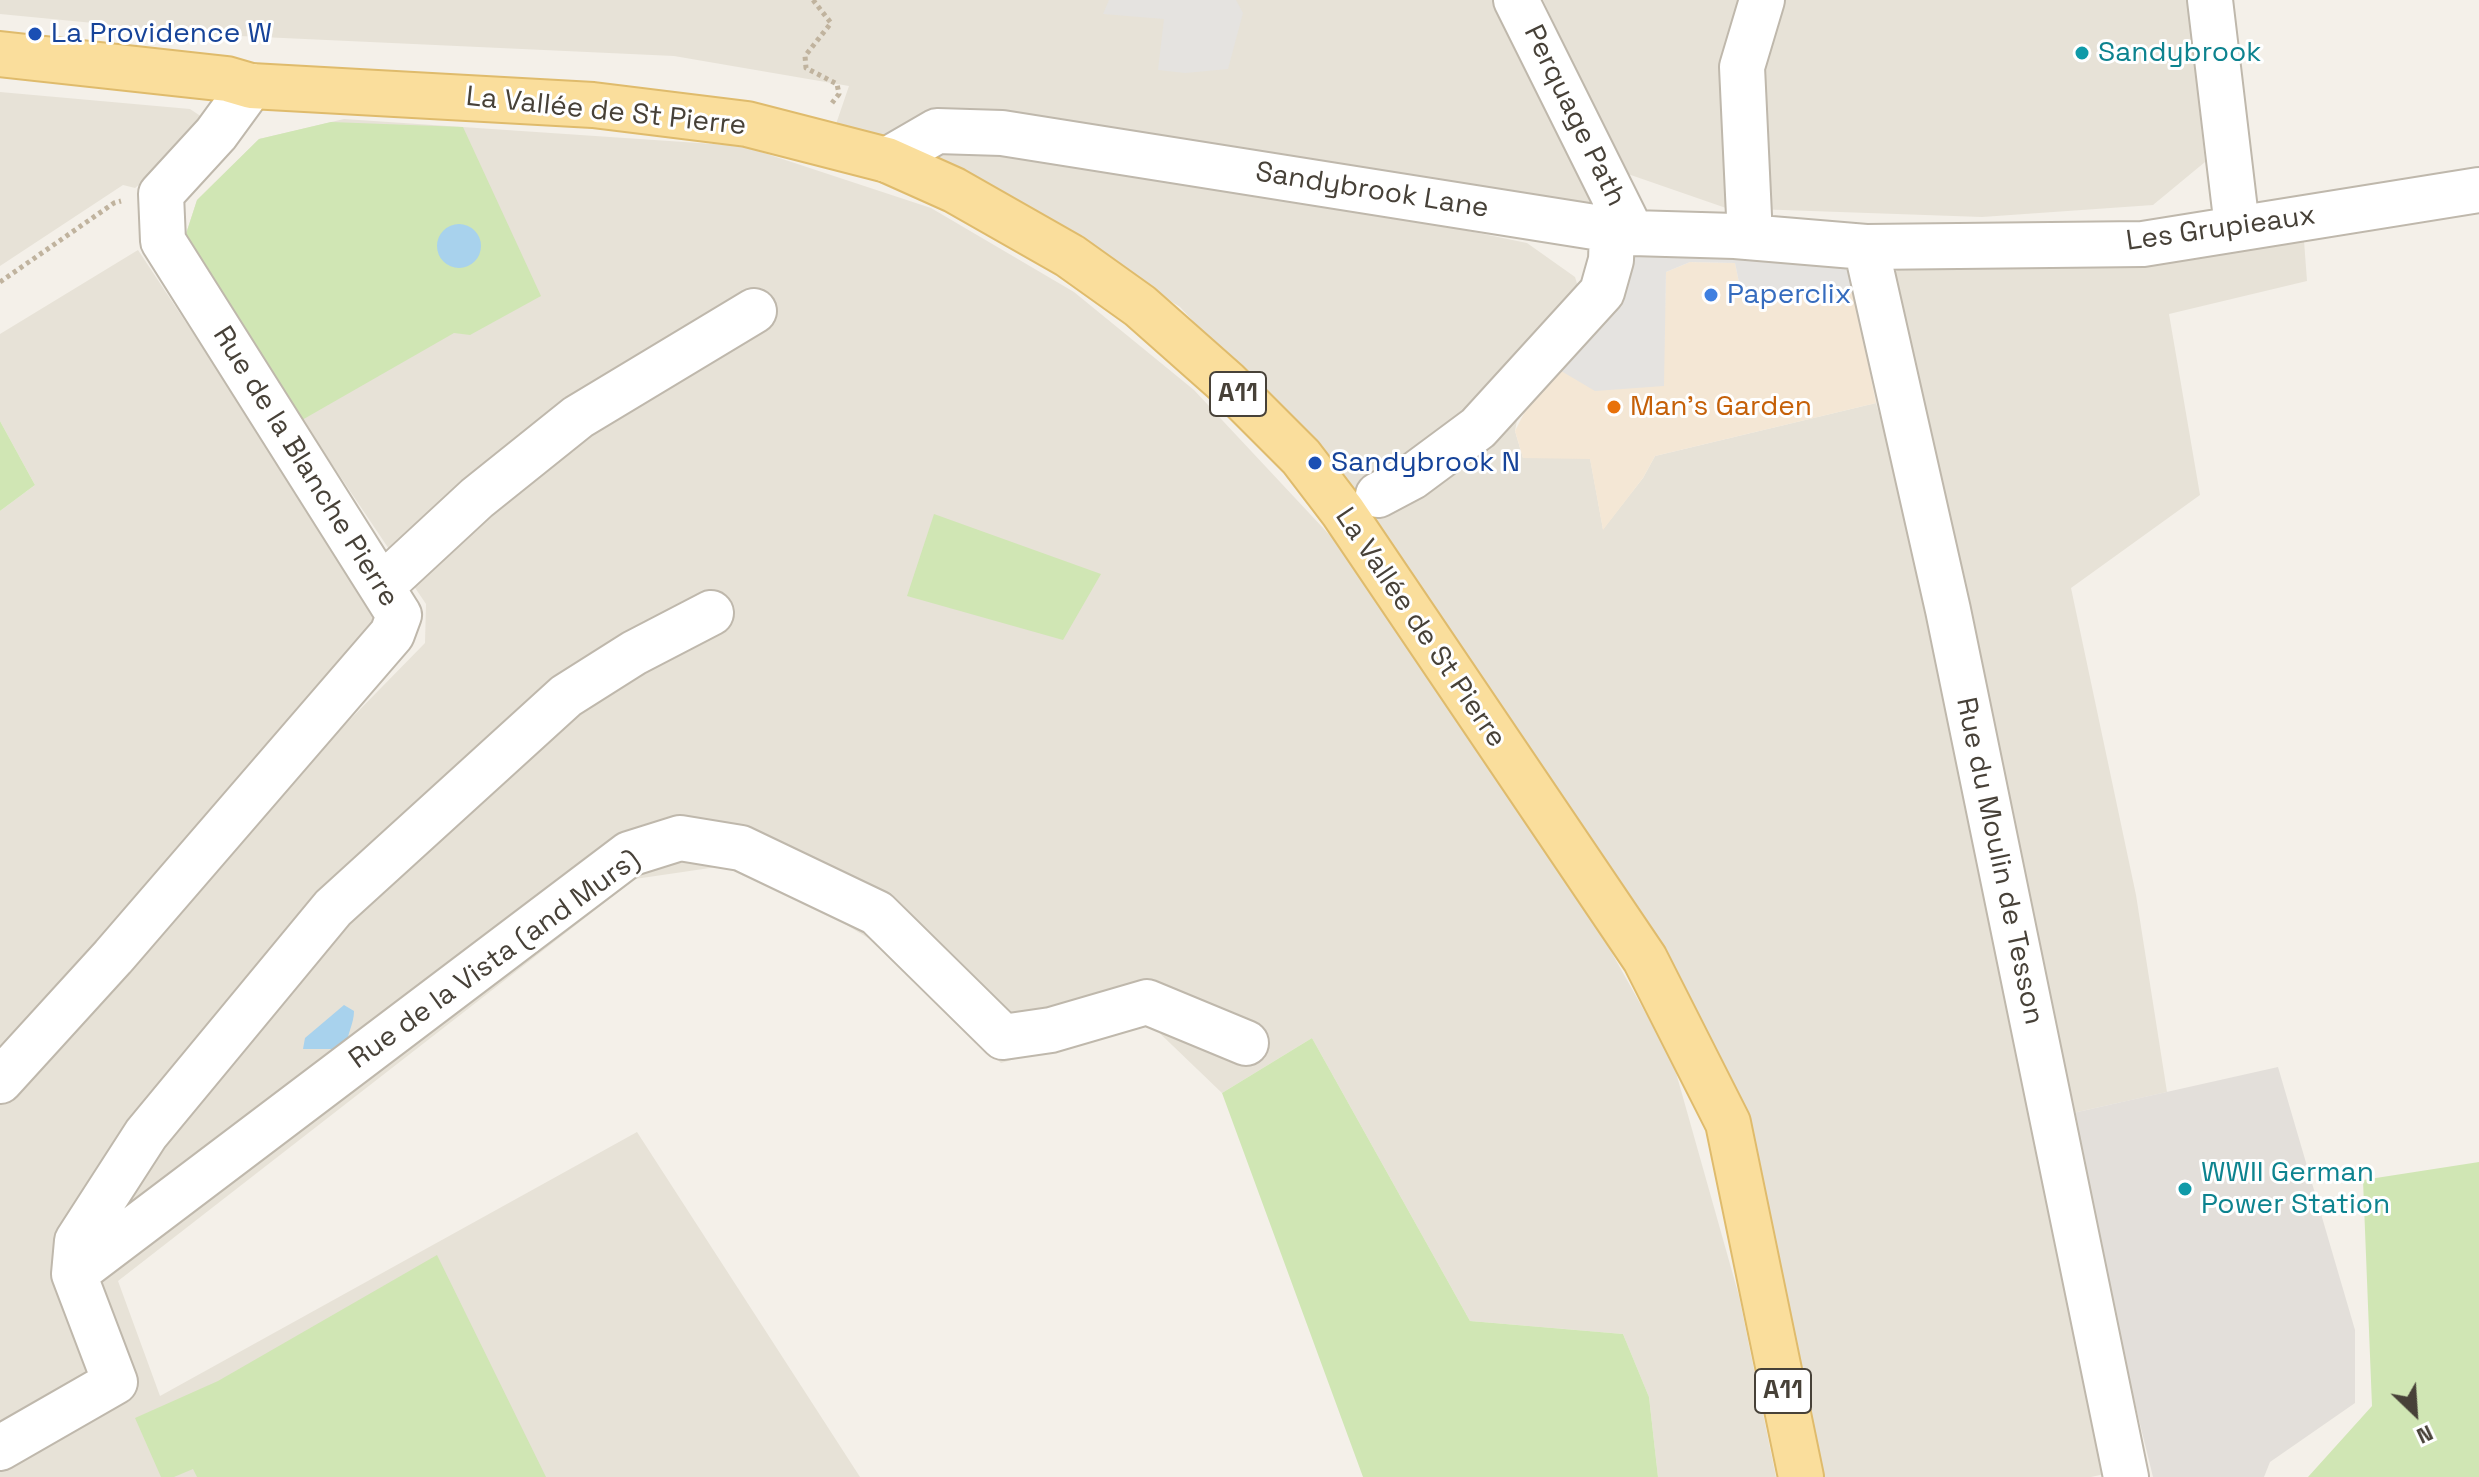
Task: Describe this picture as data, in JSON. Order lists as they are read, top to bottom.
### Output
{
  "streets": {
    "main road": ["La Vallée de St Pierre", "A11"],
    "street": [
      "Perquage Path",
      "Sandybrook Lane",
      "Les Grupieaux",
      "Rue de la Blanche Pierre",
      "Rue du Moulin de Tesson",
      "Rue de la Vista (and Murs)"
    ]
  },
  "crossings": [
    ["La Vallée de St Pierre", "Sandybrook Lane"],
    ["Perquage Path", "Sandybrook Lane"],
    ["Sandybrook Lane", "Les Grupieaux"],
    ["Sandybrook Lane", "Rue du Moulin de Tesson"],
    ["Les Grupieaux", "Rue du Moulin de Tesson"]
  ],
  "places": [
    "La Providence W",
    "Sandybrook",
    "Paperclix",
    "Man's Garden",
    "Sandybrook N",
    "WWII German Power Station"
  ],
  "north": "bottom right"
}
